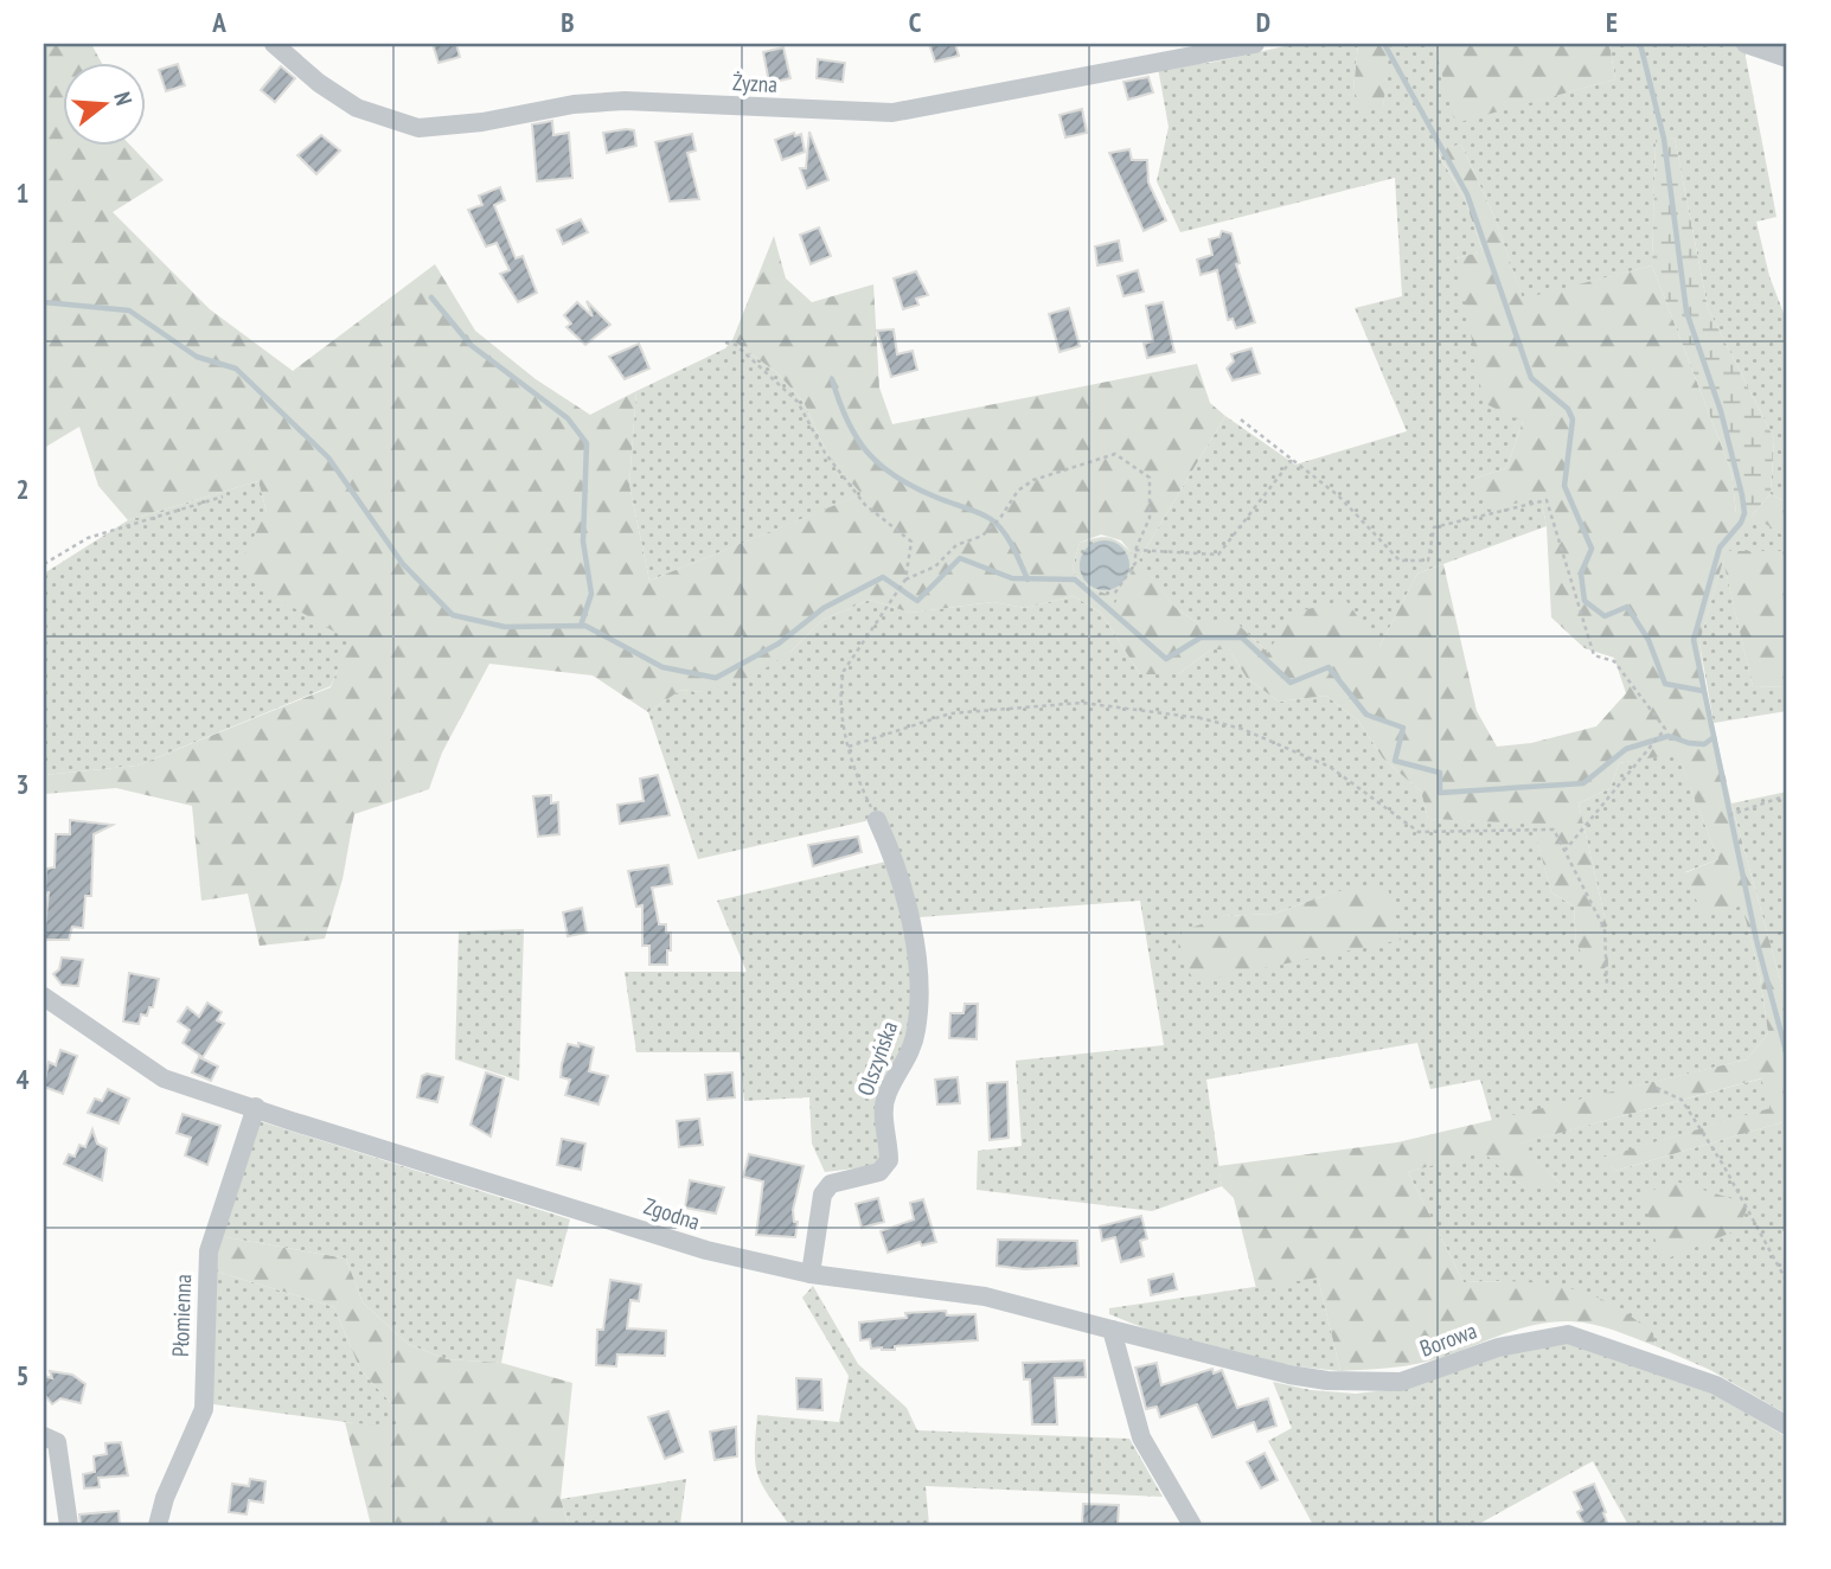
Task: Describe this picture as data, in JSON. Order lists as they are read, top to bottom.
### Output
{
  "streets": {
    "street": [
      "Żyzna",
      "Olszyńska",
      "Zgodna",
      "Płomienna",
      "Borowa"
    ]
  },
  "crossings": [
    ["Olszyńska", "Zgodna"],
    ["Zgodna", "Płomienna"],
    ["Zgodna", "Borowa"]
  ],
  "north": "right",
  "grid": {
    "columns": [
      "A",
      "B",
      "C",
      "D",
      "E"
    ],
    "rows": [
      "1",
      "2",
      "3",
      "4",
      "5"
    ]
  }
}
